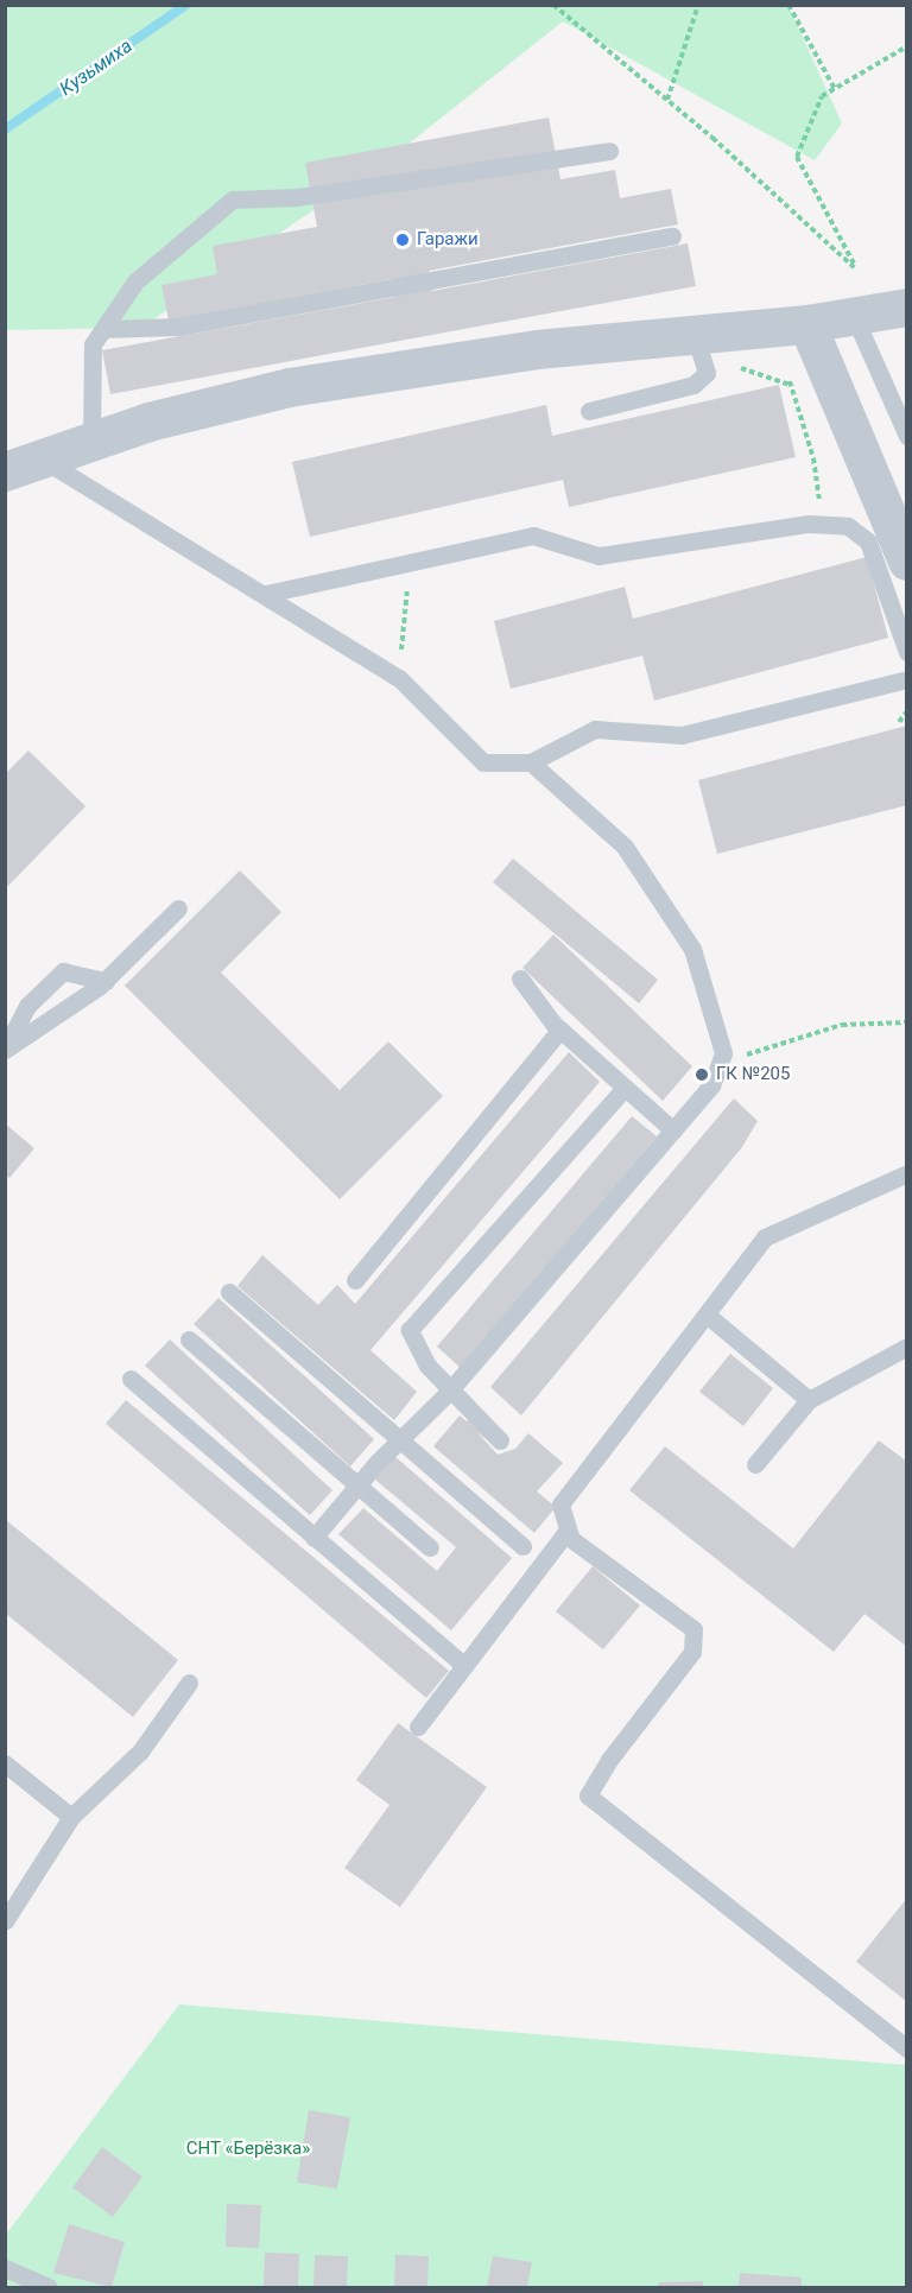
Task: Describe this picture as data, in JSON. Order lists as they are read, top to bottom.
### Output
{
  "water": ["Кузьмиха"],
  "parks": ["СНТ «Берёзка»"],
  "places": ["Гаражи", "ГК №205"]
}
